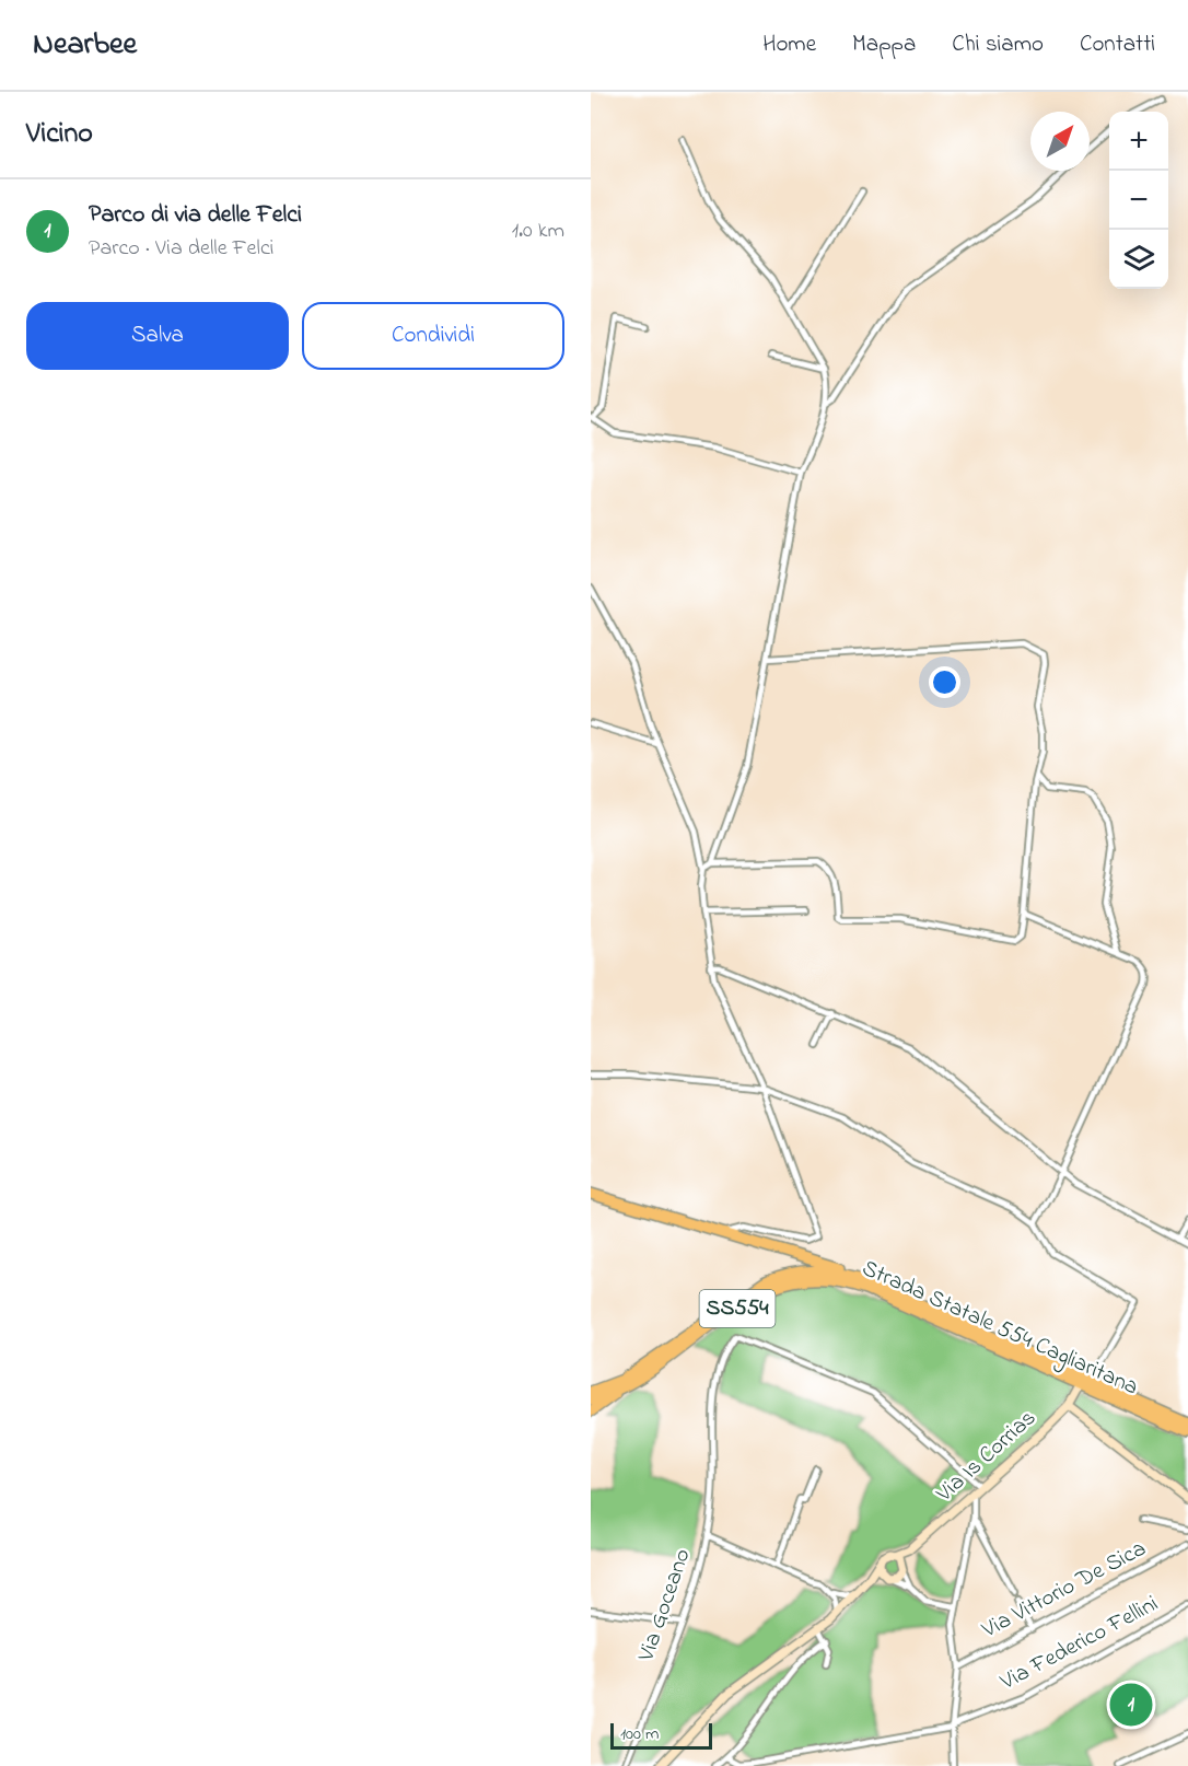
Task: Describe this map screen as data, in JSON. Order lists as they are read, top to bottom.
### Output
{
  "streets": {
    "highway": ["SS554", "Strada Statale 554 Cagliaritana"],
    "street": [
      "Via Is Corrias",
      "Via Vittorio De Sica",
      "Via Goceano",
      "Via Federico Fellini"
    ]
  },
  "crossings": [
    ["Strada Statale 554 Cagliaritana", "Via Is Corrias"],
    ["Via Is Corrias", "Via Goceano"]
  ],
  "scale_bar": "100 m",
  "north": "top right",
  "page": {
    "header": "Nearbee",
    "nav": [
      "Home",
      "Mappa",
      "Chi siamo",
      "Contatti"
    ],
    "heading": "Vicino",
    "map_buttons": ["+", "−"],
    "list": [
      {
        "mark": "1",
        "name": "Parco di via delle Felci",
        "note": "Parco · Via delle Felci",
        "value": "1.0 km"
      }
    ],
    "buttons": ["Salva", "Condividi"],
    "pins": "1",
    "scale": "100 m"
  }
}
